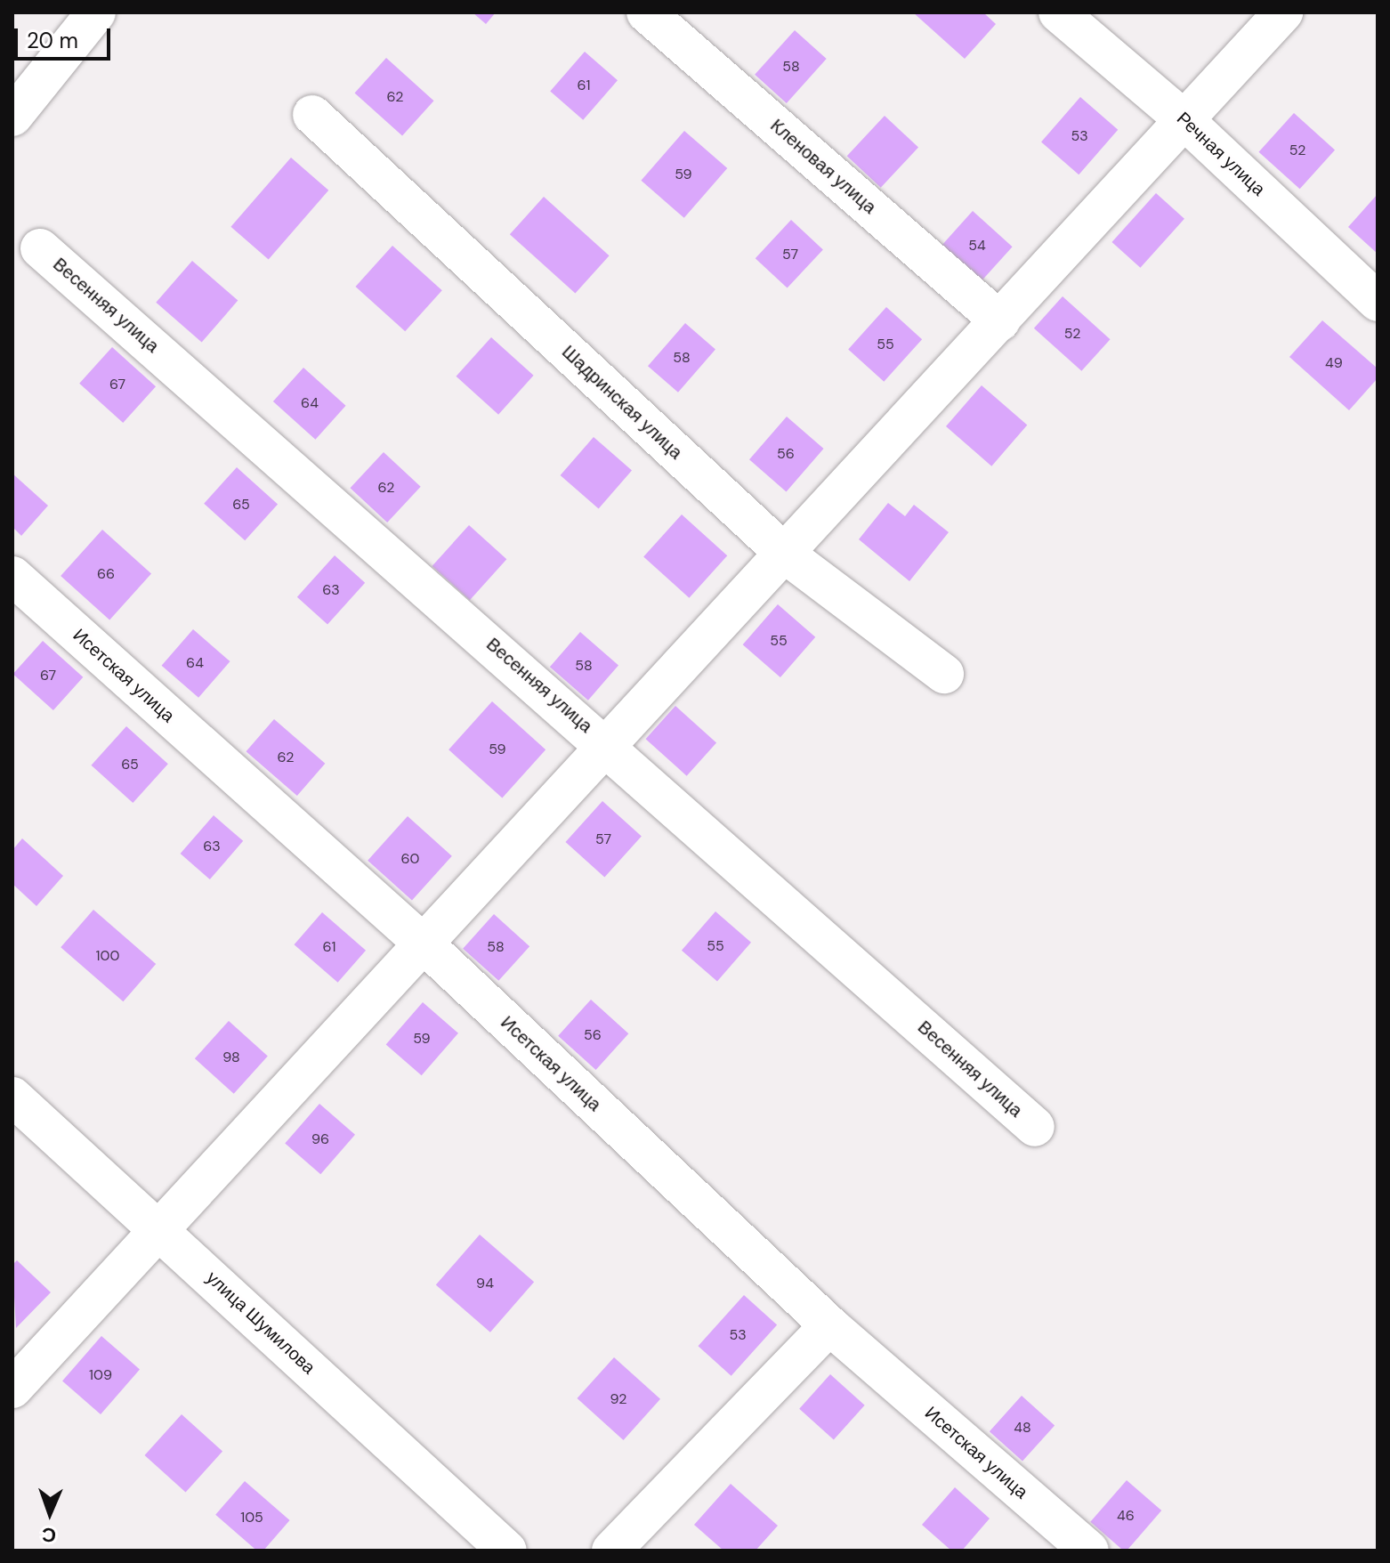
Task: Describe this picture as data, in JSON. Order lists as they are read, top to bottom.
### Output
{
  "streets": {
    "street": [
      "Речная улица",
      "Кленовая улица",
      "Весенняя улица",
      "Шадринская улица",
      "Исетская улица",
      "улица Шумилова"
    ]
  },
  "house_numbers": [
    "58",
    "61",
    "62",
    "53",
    "52",
    "59",
    "54",
    "57",
    "52",
    "55",
    "58",
    "49",
    "67",
    "64",
    "56",
    "62",
    "65",
    "66",
    "63",
    "55",
    "64",
    "58",
    "67",
    "59",
    "62",
    "65",
    "57",
    "63",
    "60",
    "55",
    "61",
    "58",
    "100",
    "56",
    "59",
    "98",
    "96",
    "94",
    "53",
    "109",
    "92",
    "48",
    "46",
    "105"
  ],
  "scale_bar": "20 m",
  "north": "bottom"
}
